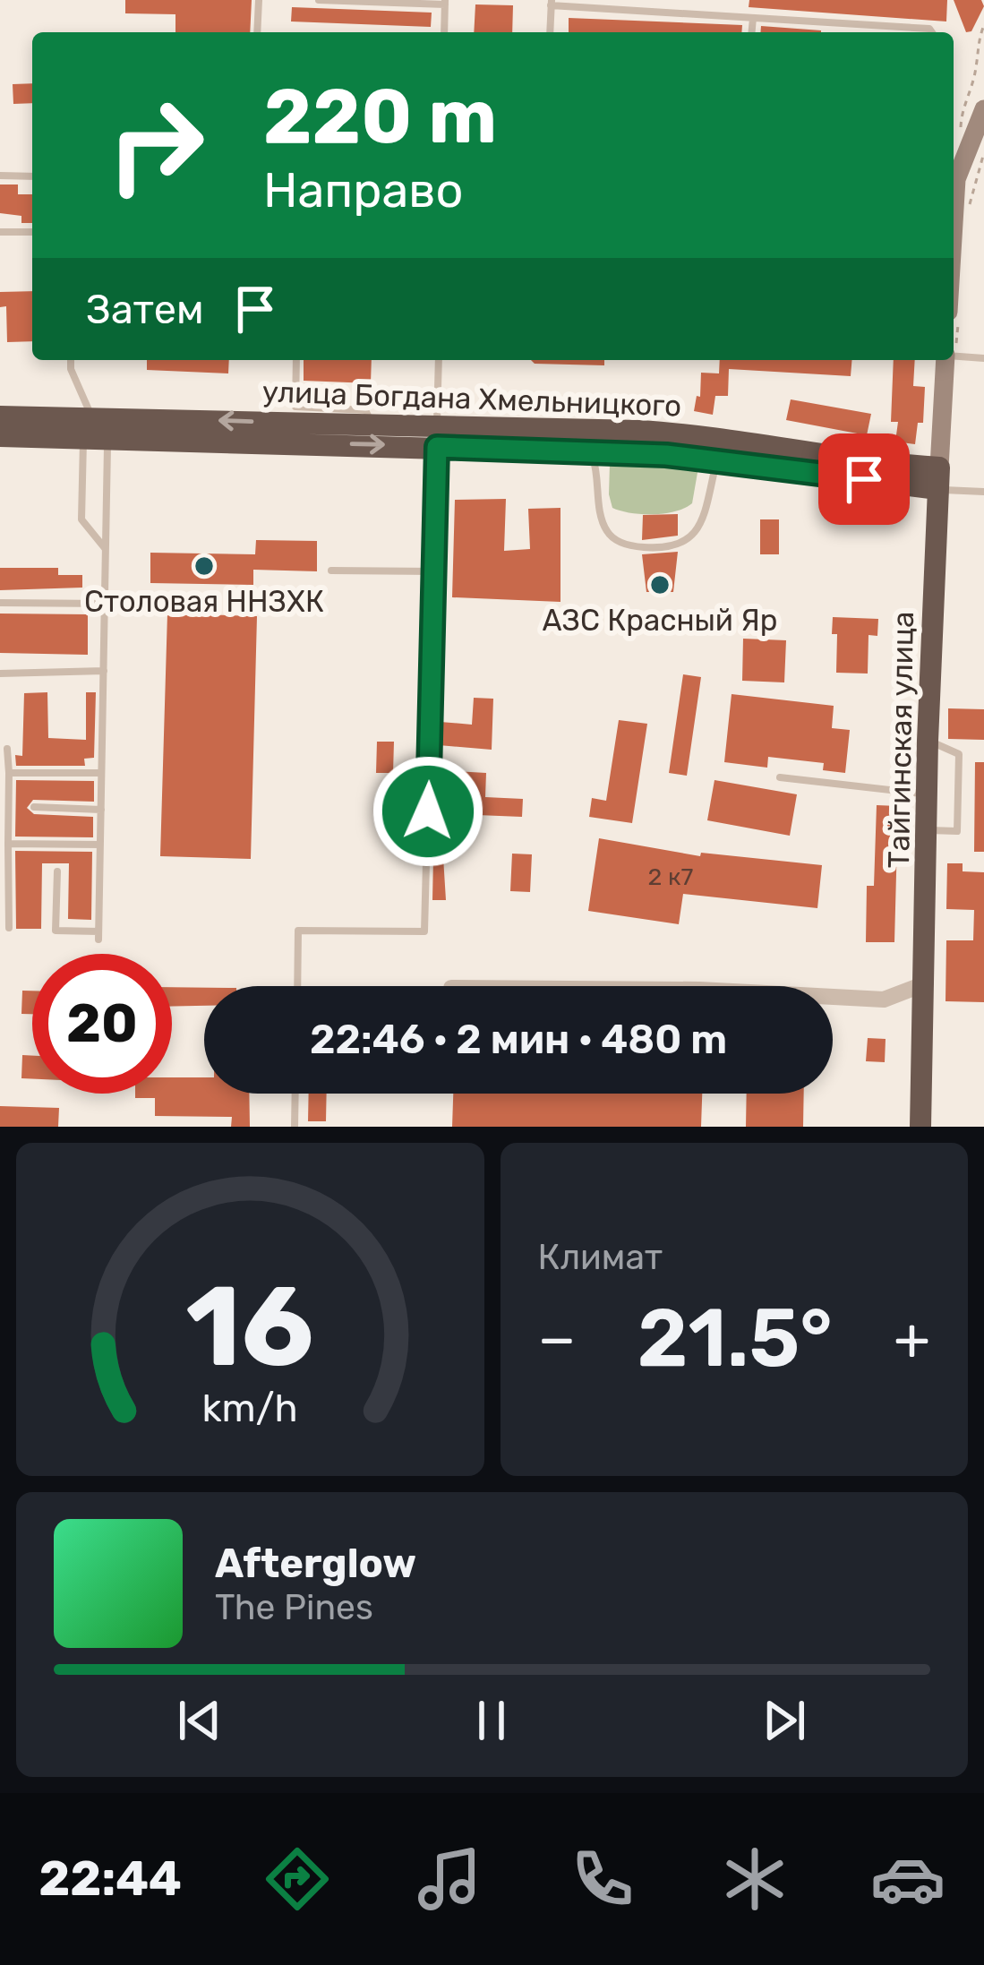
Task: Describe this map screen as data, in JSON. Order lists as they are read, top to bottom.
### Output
{
  "streets": {
    "highway": ["улица Богдана Хмельницкого", "Тайгинская улица"]
  },
  "crossings": [
    ["улица Богдана Хмельницкого", "Тайгинская улица"]
  ],
  "places": ["Столовая ННЗХК", "АЗС Красный Яр"],
  "house_numbers": ["2 к7"],
  "page": {
    "turn": ["220 m", "Направо"],
    "then": "Затем",
    "limit": "20",
    "trip": "22:46 · 2 мин · 480 m",
    "tile": "Климат",
    "heat": ["−", "21.5°", "+"],
    "song": ["Afterglow", "The Pines"],
    "tabs": "22:44",
    "gauge": ["16", "km/h"]
  }
}
